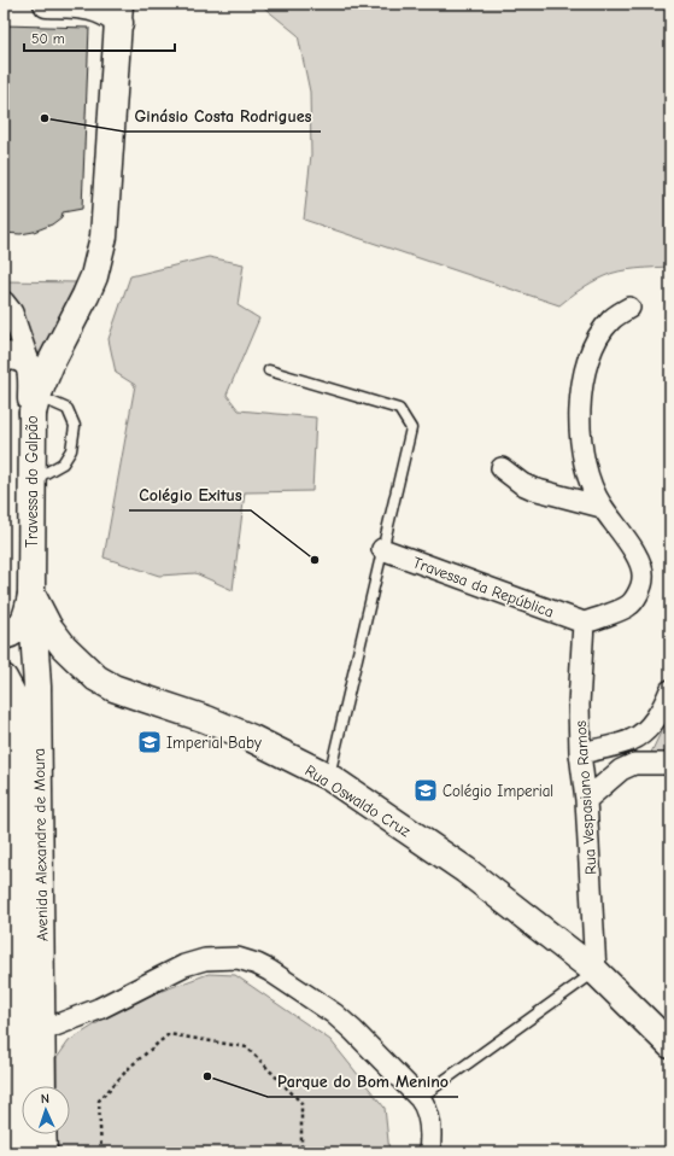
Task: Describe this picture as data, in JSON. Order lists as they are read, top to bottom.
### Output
{
  "streets": {
    "main road": ["Travessa do Galpão", "Rua Oswaldo Cruz", "Avenida Alexandre de Moura"],
    "street": ["Travessa da República", "Rua Vespasiano Ramos"]
  },
  "crossings": [
    ["Travessa do Galpão", "Rua Oswaldo Cruz"],
    ["Travessa do Galpão", "Avenida Alexandre de Moura"],
    ["Travessa da República", "Rua Vespasiano Ramos"],
    ["Rua Vespasiano Ramos", "Rua Oswaldo Cruz"],
    ["Rua Oswaldo Cruz", "Avenida Alexandre de Moura"]
  ],
  "places": {
    "other": ["Ginásio Costa Rodrigues", "Colégio Exitus", "Parque do Bom Menino"],
    "school or university": ["Imperial Baby", "Colégio Imperial"]
  },
  "scale_bar": "50 m",
  "north": "top"
}
